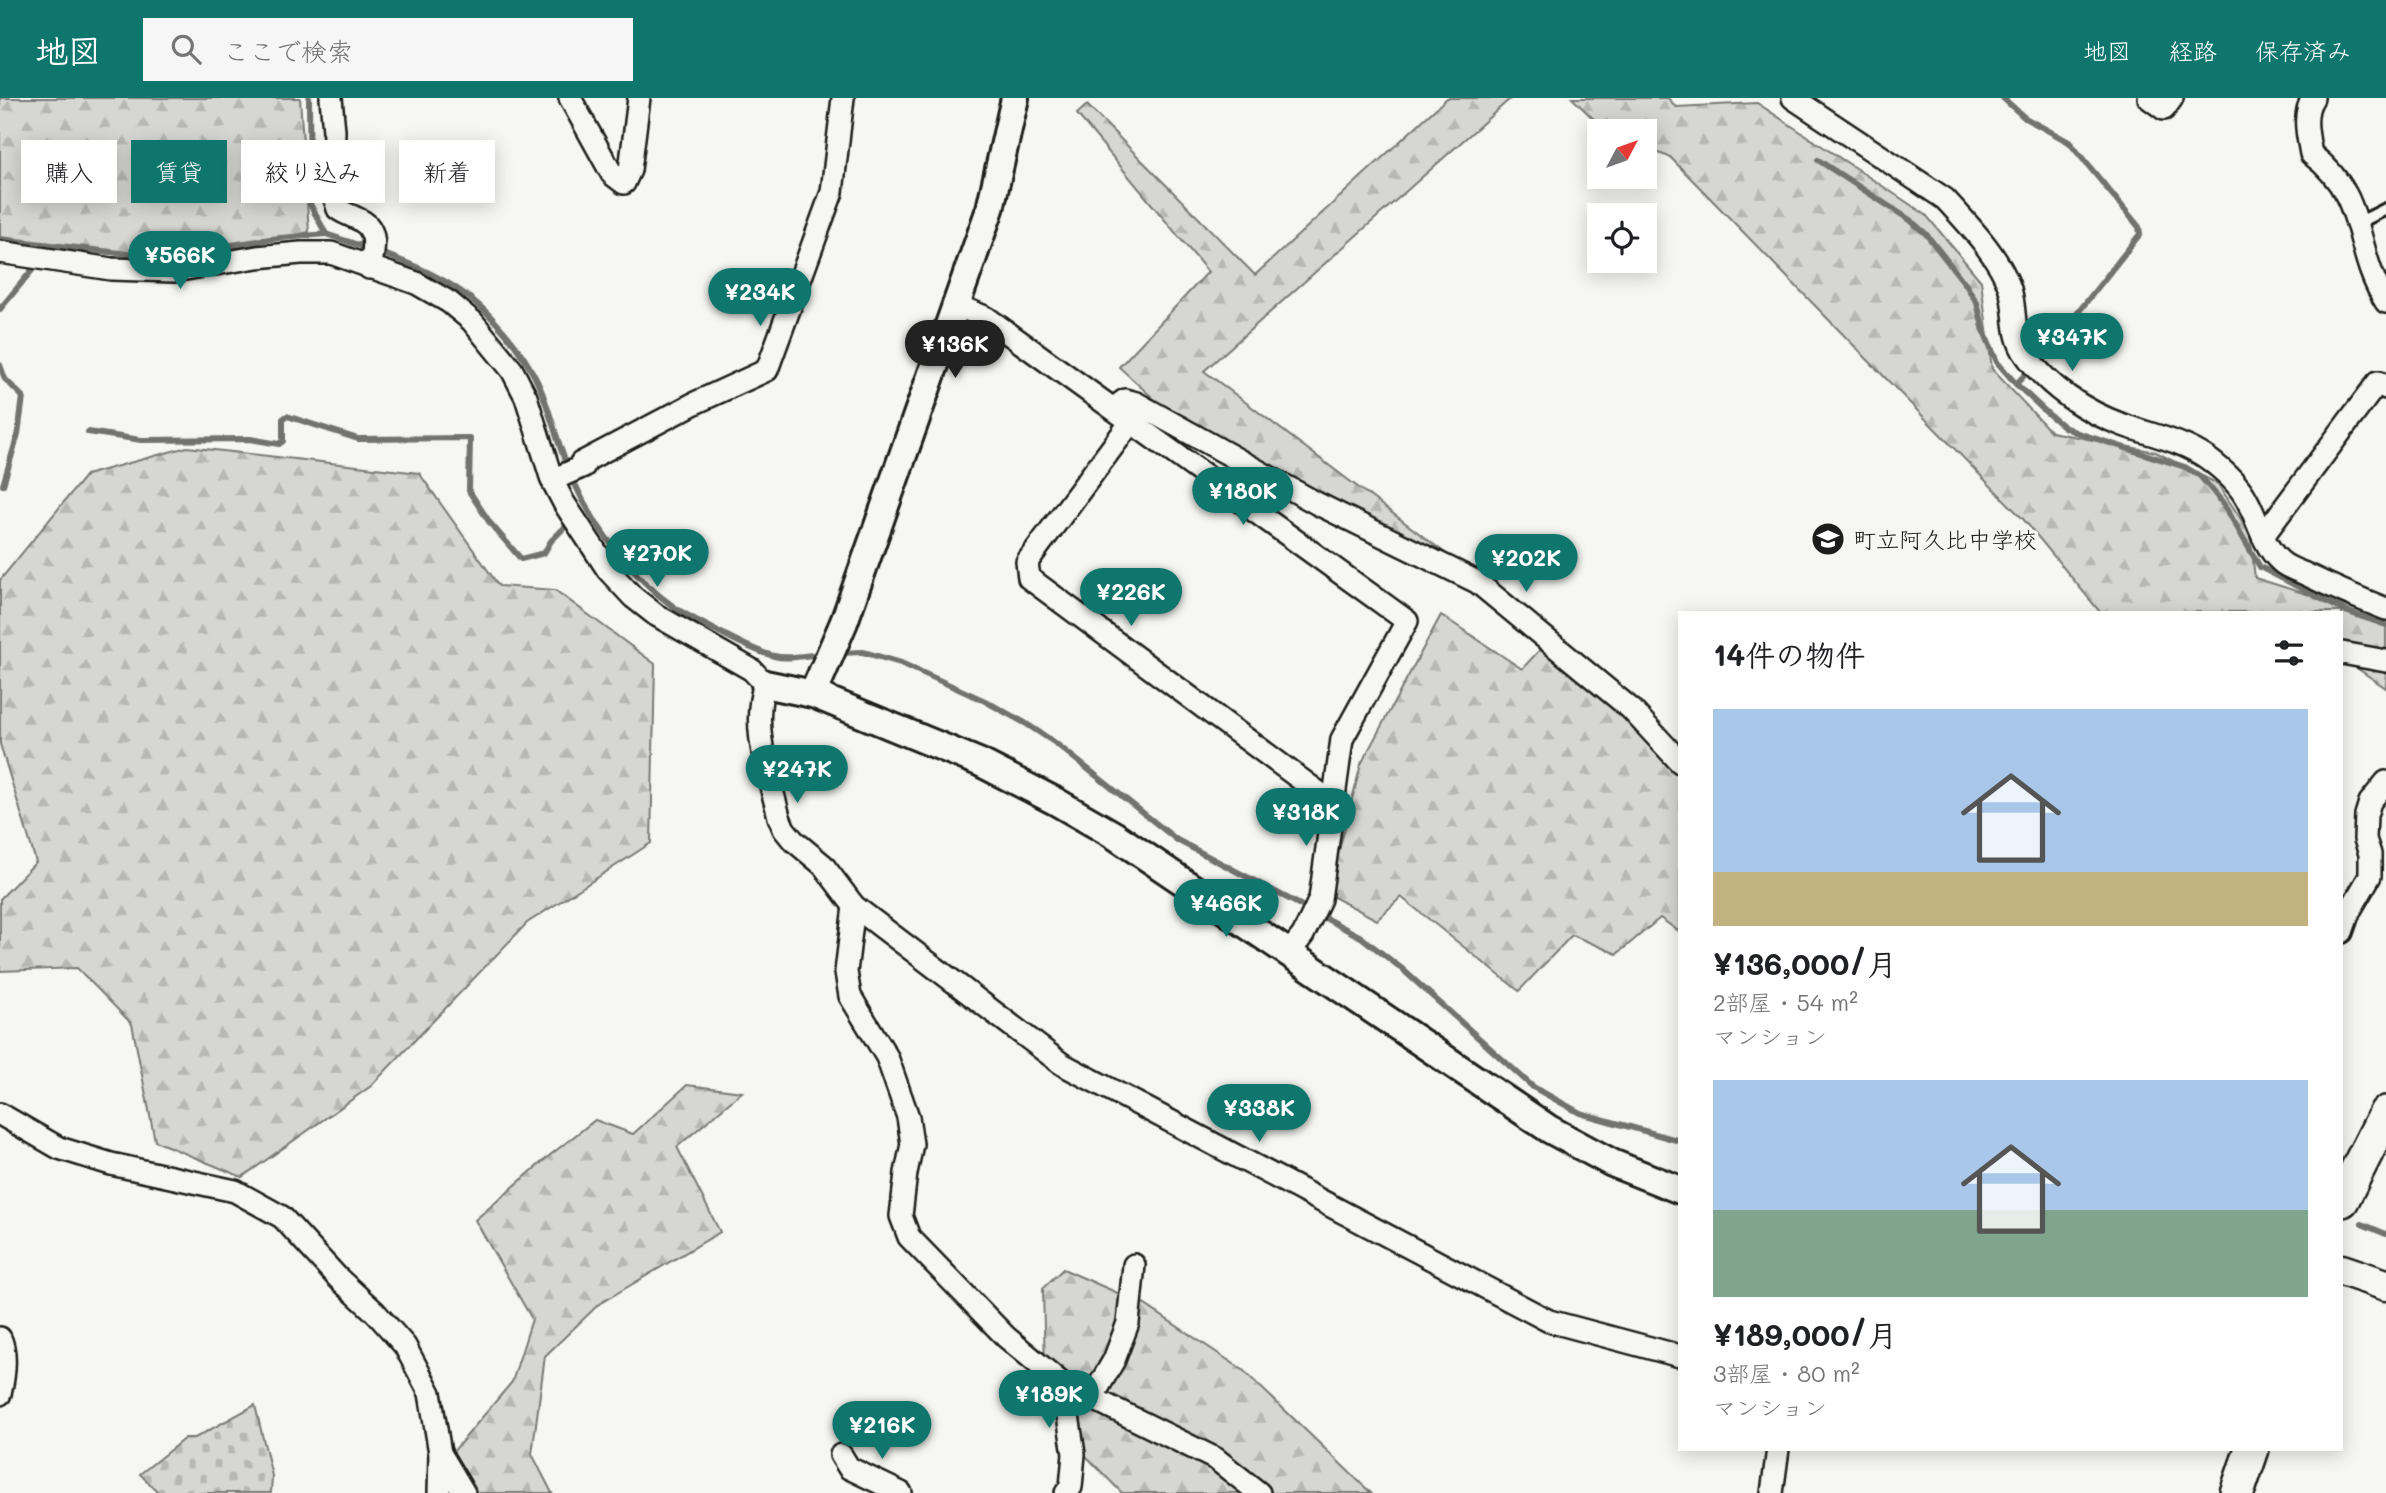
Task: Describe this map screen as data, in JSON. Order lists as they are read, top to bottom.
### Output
{
  "places": {
    "school or university": ["町立阿久比中学校"]
  },
  "north": "top right",
  "page": {
    "header": "地図",
    "search": "ここで検索",
    "nav": ["地図", "経路", "保存済み"],
    "chip": [
      "購入",
      "賃貸",
      "絞り込み",
      "新着"
    ],
    "price": [
      "¥566K",
      "¥234K",
      "¥347K",
      "¥136K",
      "¥180K",
      "¥270K",
      "¥202K",
      "¥226K",
      "¥247K",
      "¥318K",
      "¥466K",
      "¥338K",
      "¥189K",
      "¥216K"
    ],
    "heading": "14件の物件",
    "list": [
      {
        "name": "¥136,000/月",
        "note": "2部屋 · 54 m² · マンション"
      },
      {
        "name": "¥189,000/月",
        "note": "3部屋 · 80 m² · マンション"
      }
    ]
  }
}
